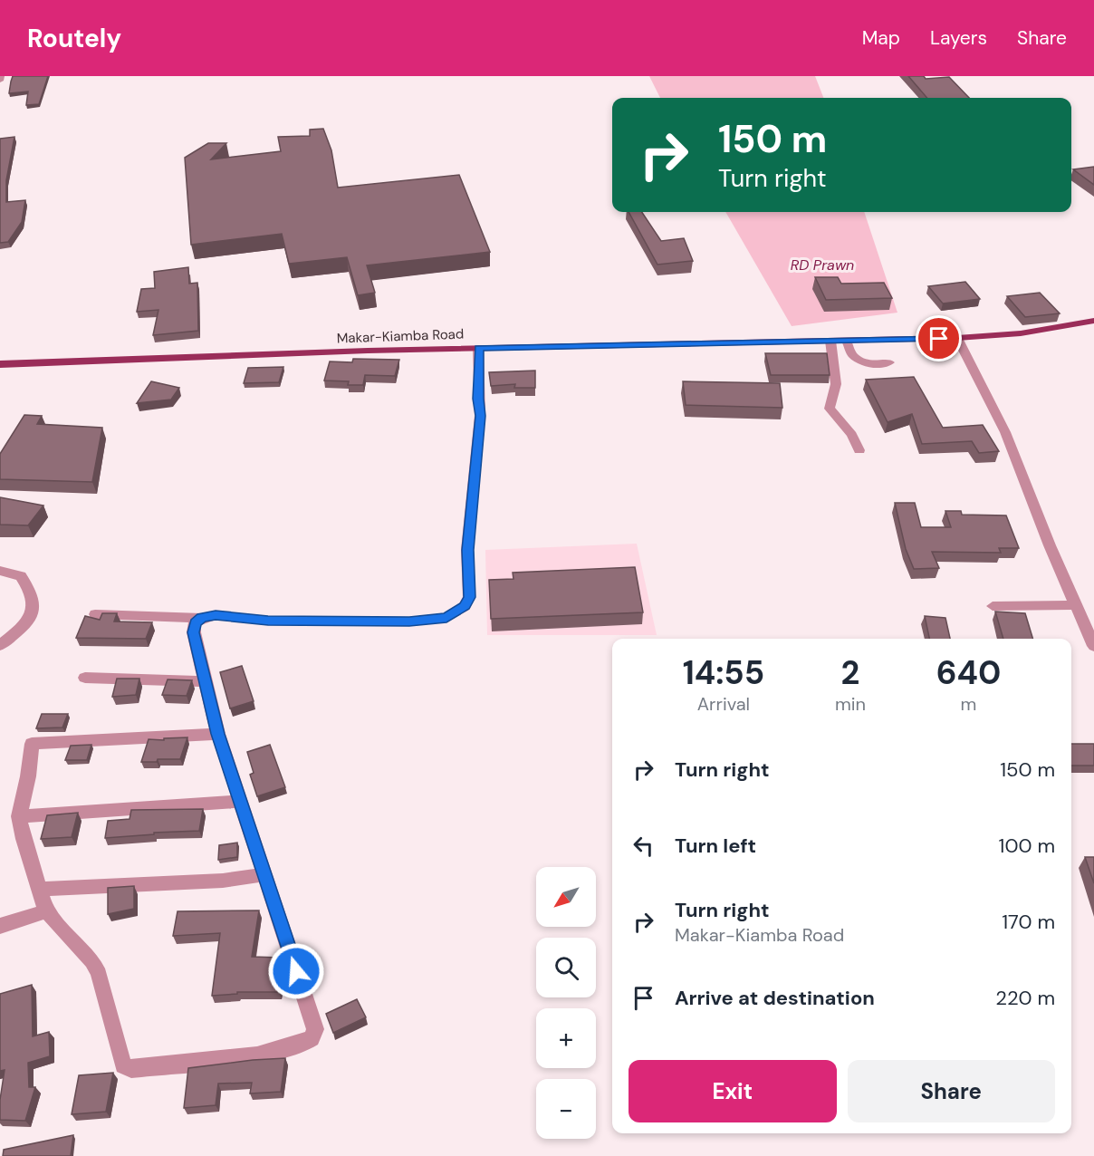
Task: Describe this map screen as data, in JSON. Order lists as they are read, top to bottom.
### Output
{
  "streets": {
    "main road": ["Makar-Kiamba Road"]
  },
  "water": ["RD Prawn"],
  "north": "bottom left",
  "page": {
    "header": "Routely",
    "nav": ["Map", "Layers", "Share"],
    "turn": ["150 m", "Turn right"],
    "eta": [
      "14:55",
      "Arrival",
      "2",
      "min",
      "640",
      "m"
    ],
    "list": [
      {
        "name": "Turn right",
        "value": "150 m"
      },
      {
        "name": "Turn left",
        "value": "100 m"
      },
      {
        "name": "Turn right",
        "note": "Makar-Kiamba Road",
        "value": "170 m"
      },
      {
        "name": "Arrive at destination",
        "value": "220 m"
      }
    ],
    "map_buttons": ["+", "−"],
    "buttons": ["Exit", "Share"]
  }
}
